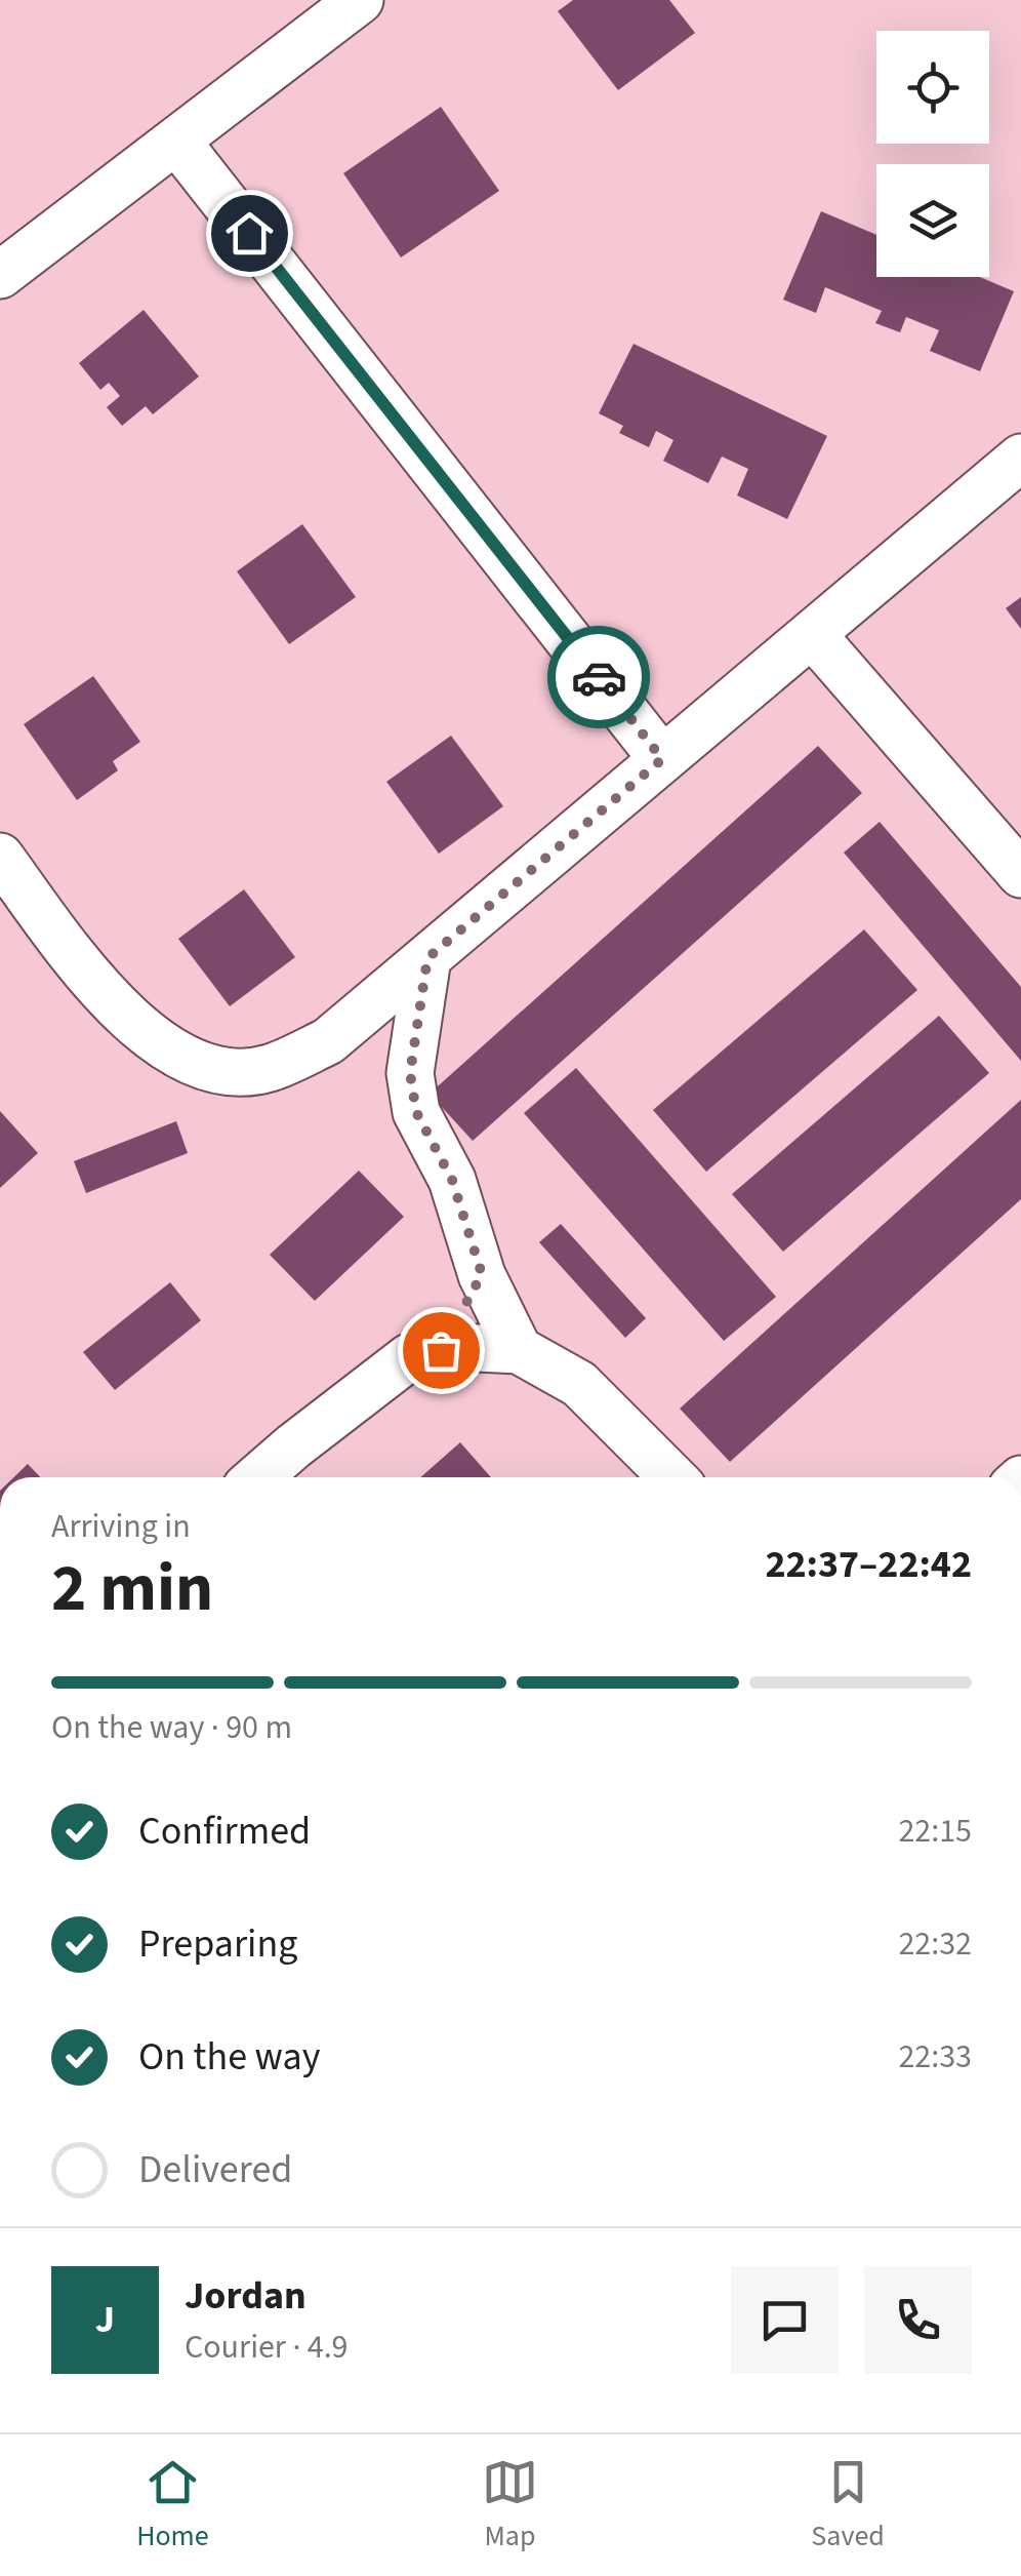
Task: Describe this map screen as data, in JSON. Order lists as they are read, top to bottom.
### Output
{
  "page": {
    "heading": ["2 min", "Arriving in", "22:37–22:42"],
    "panel": ["Jordan", "Courier · 4.9"],
    "bar": "On the way · 90 m",
    "list": [
      ["Confirmed", "22:15"],
      ["Preparing", "22:32"],
      ["On the way", "22:33"],
      "Delivered"
    ],
    "round": "J",
    "tabs": ["Home", "Map", "Saved"]
  }
}
